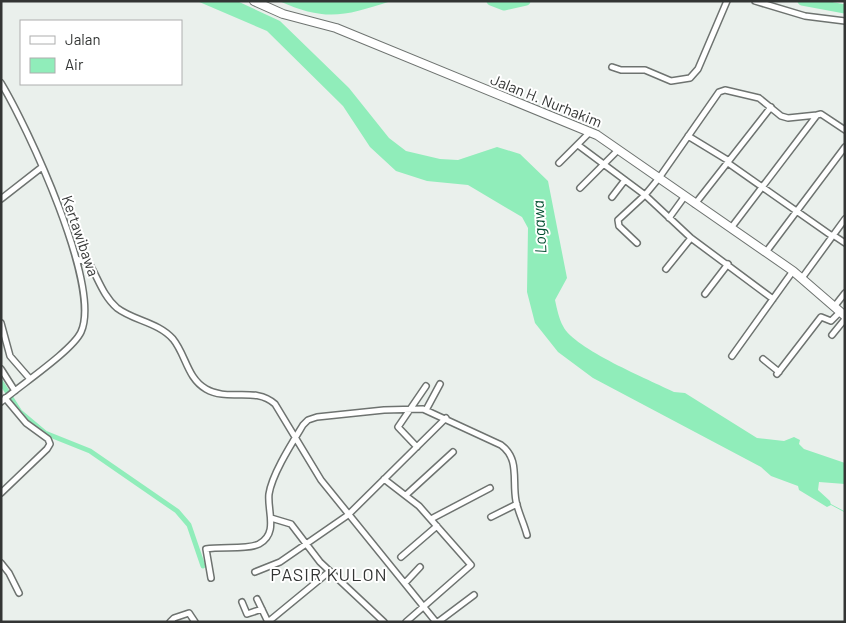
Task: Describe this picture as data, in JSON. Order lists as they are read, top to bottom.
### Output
{
  "streets": {
    "main road": ["Jalan H. Nurhakim"],
    "street": ["Kertawibawa"]
  },
  "districts": ["PASIR KULON"],
  "water": ["Logawa"],
  "legend": ["Jalan", "Air"]
}
